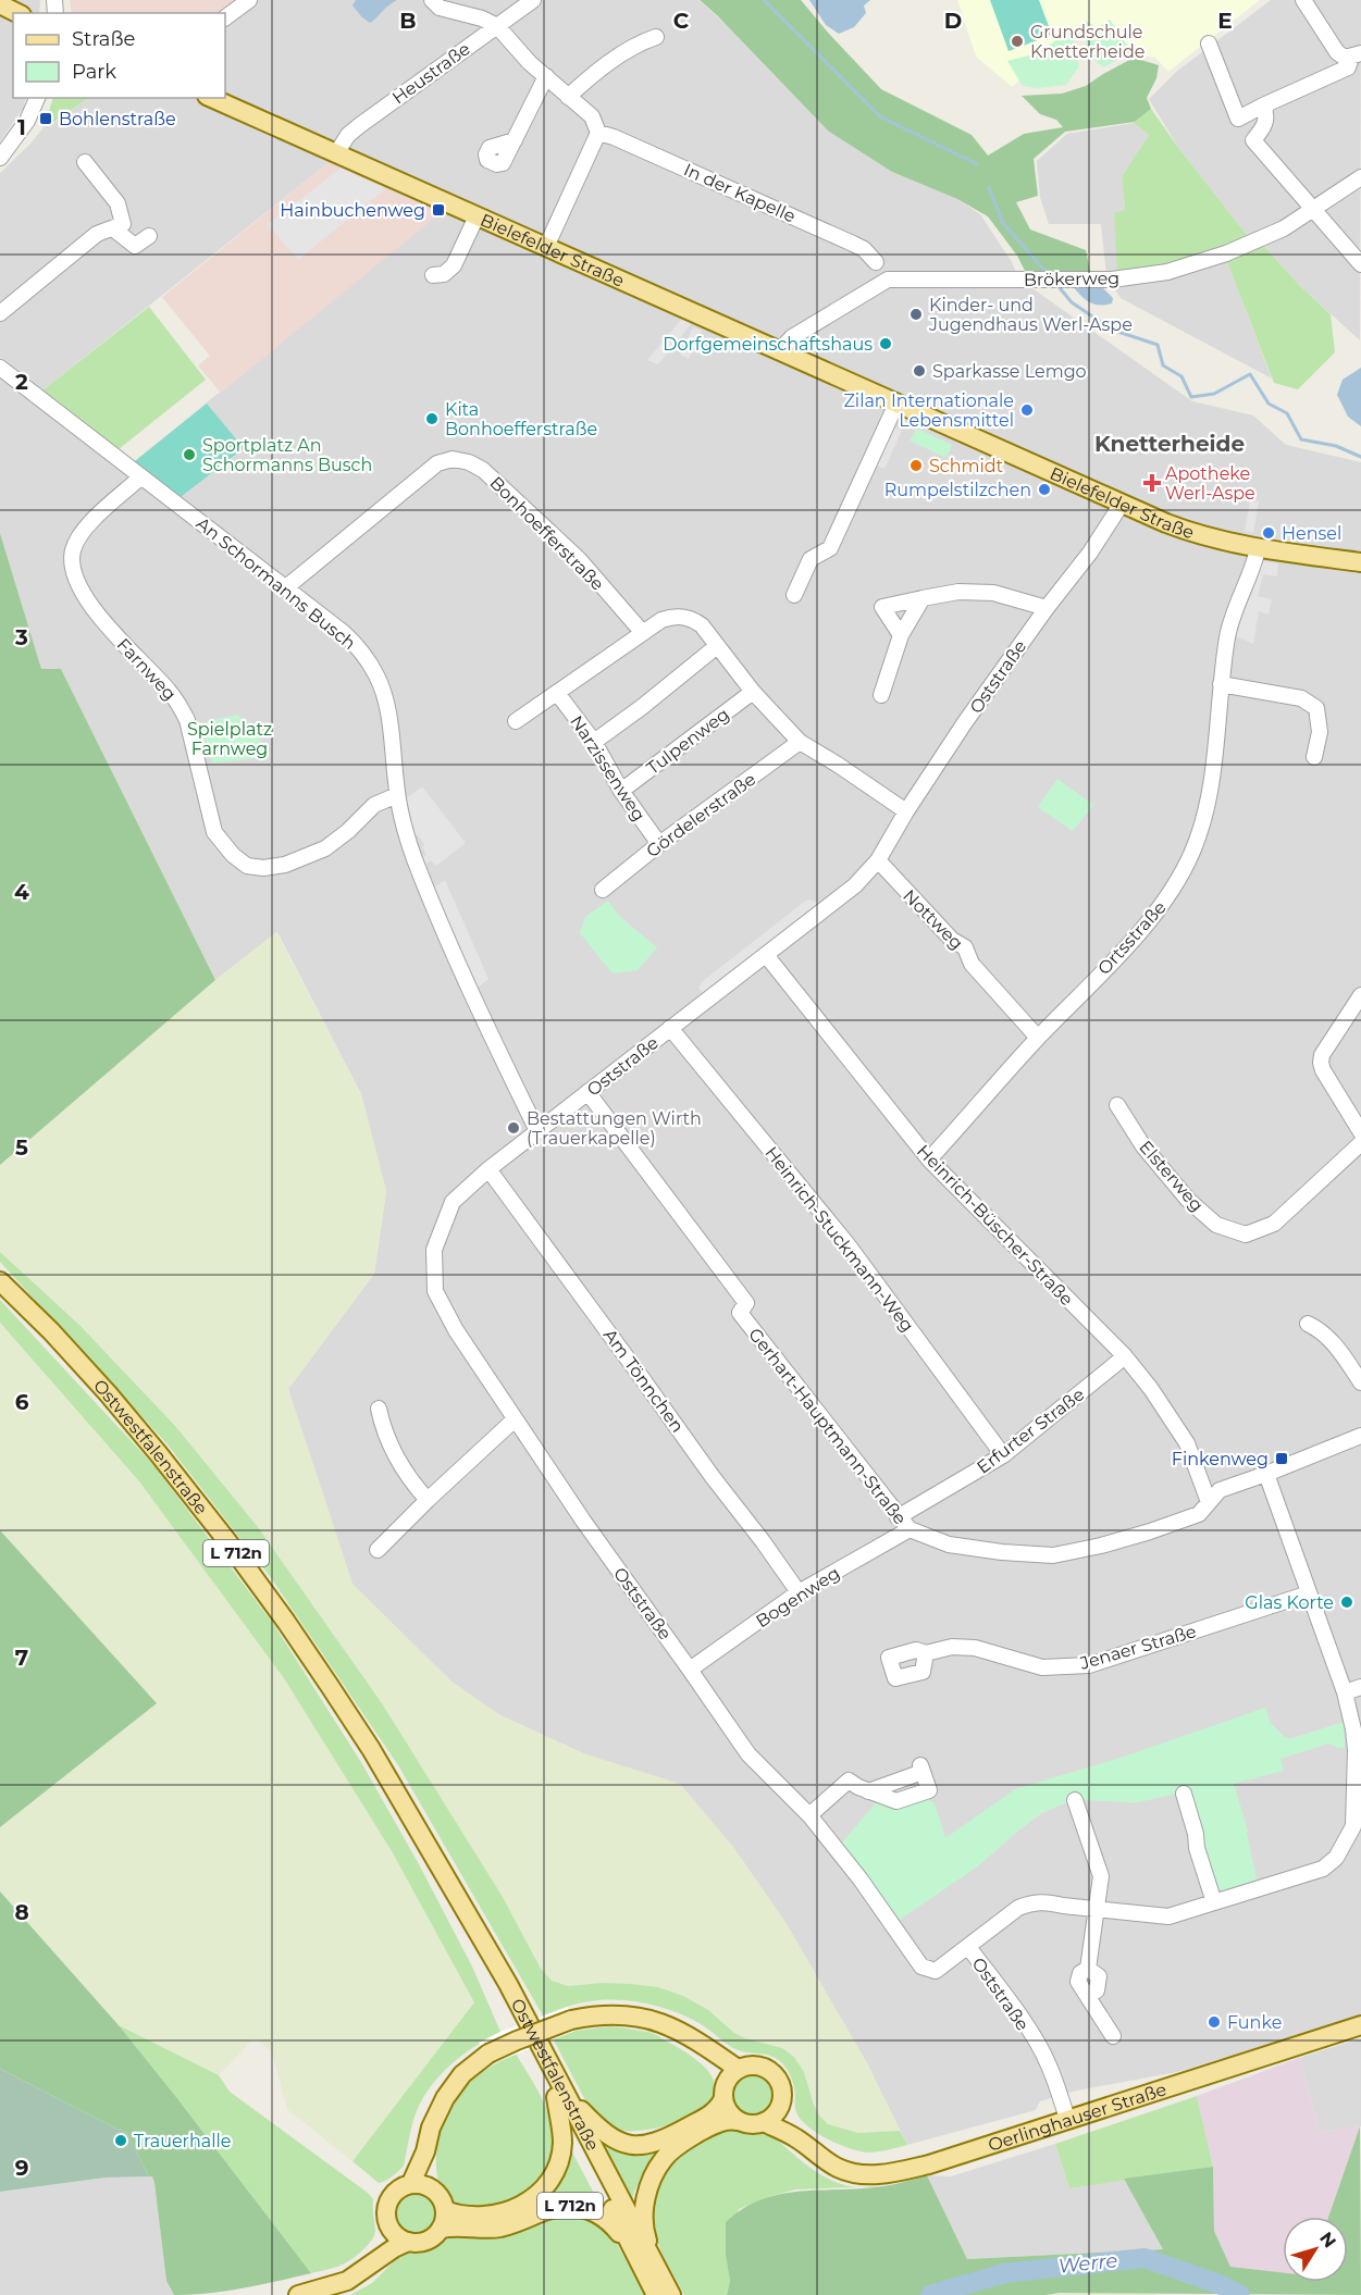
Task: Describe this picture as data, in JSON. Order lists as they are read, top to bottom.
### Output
{
  "streets": {
    "main road": [
      "Bielefelder Straße",
      "Ostwestfalenstraße",
      "L 712n",
      "Oerlinghauser Straße"
    ],
    "street": [
      "Heustraße",
      "In der Kapelle",
      "Brökerweg",
      "Bonhoefferstraße",
      "An Schormanns Busch",
      "Farnweg",
      "Oststraße",
      "Tulpenweg",
      "Narzissenweg",
      "Gördelerstraße",
      "Nottweg",
      "Ortsstraße",
      "Elsterweg",
      "Heinrich-Büscher-Straße",
      "Heinrich-Stuckmann-Weg",
      "Am Tönnchen",
      "Gerhart-Hauptmann-Straße",
      "Erfurter Straße",
      "Bogenweg",
      "Jenaer Straße"
    ]
  },
  "crossings": [
    ["Heustraße", "Bielefelder Straße"],
    ["Bielefelder Straße", "Brökerweg"],
    ["Bielefelder Straße", "Oststraße"],
    ["Bielefelder Straße", "Ortsstraße"],
    ["Bonhoefferstraße", "An Schormanns Busch"],
    ["An Schormanns Busch", "Farnweg"],
    ["An Schormanns Busch", "Oststraße"],
    ["Oststraße", "Nottweg"],
    ["Oststraße", "Heinrich-Büscher-Straße"],
    ["Oststraße", "Heinrich-Stuckmann-Weg"],
    ["Oststraße", "Am Tönnchen"],
    ["Oststraße", "Gerhart-Hauptmann-Straße"],
    ["Oststraße", "Bogenweg"],
    ["Oststraße", "Oerlinghauser Straße"],
    ["Tulpenweg", "Narzissenweg"],
    ["Narzissenweg", "Gördelerstraße"],
    ["Nottweg", "Ortsstraße"],
    ["Ortsstraße", "Heinrich-Büscher-Straße"],
    ["Heinrich-Büscher-Straße", "Gerhart-Hauptmann-Straße"],
    ["Heinrich-Büscher-Straße", "Erfurter Straße"],
    ["Heinrich-Stuckmann-Weg", "Erfurter Straße"],
    ["Am Tönnchen", "Bogenweg"],
    ["Gerhart-Hauptmann-Straße", "Erfurter Straße"],
    ["Gerhart-Hauptmann-Straße", "Bogenweg"],
    ["Ostwestfalenstraße", "L 712n"],
    ["L 712n", "Oerlinghauser Straße"]
  ],
  "districts": ["Knetterheide"],
  "water": ["Werre"],
  "parks": ["Spielplatz Farnweg"],
  "places": {
    "other": [
      "Grundschule Knetterheide",
      "Kinder- und Jugendhaus Werl-Aspe",
      "Dorfgemeinschaftshaus",
      "Sparkasse Lemgo",
      "Zilan Internationale Lebensmittel",
      "Kita Bonhoefferstraße",
      "Sportplatz An Schormanns Busch",
      "Schmidt",
      "Rumpelstilzchen",
      "Hensel",
      "Bestattungen Wirth (Trauerkapelle)",
      "Glas Korte",
      "Funke",
      "Trauerhalle"
    ],
    "transit": ["Bohlenstraße", "Hainbuchenweg", "Finkenweg"],
    "health": ["Apotheke Werl-Aspe"]
  },
  "legend": ["Straße", "Park"],
  "north": "top right",
  "grid": {
    "columns": [
      "B",
      "C",
      "D",
      "E"
    ],
    "rows": [
      "1",
      "2",
      "3",
      "4",
      "5",
      "6",
      "7",
      "8",
      "9"
    ]
  }
}
